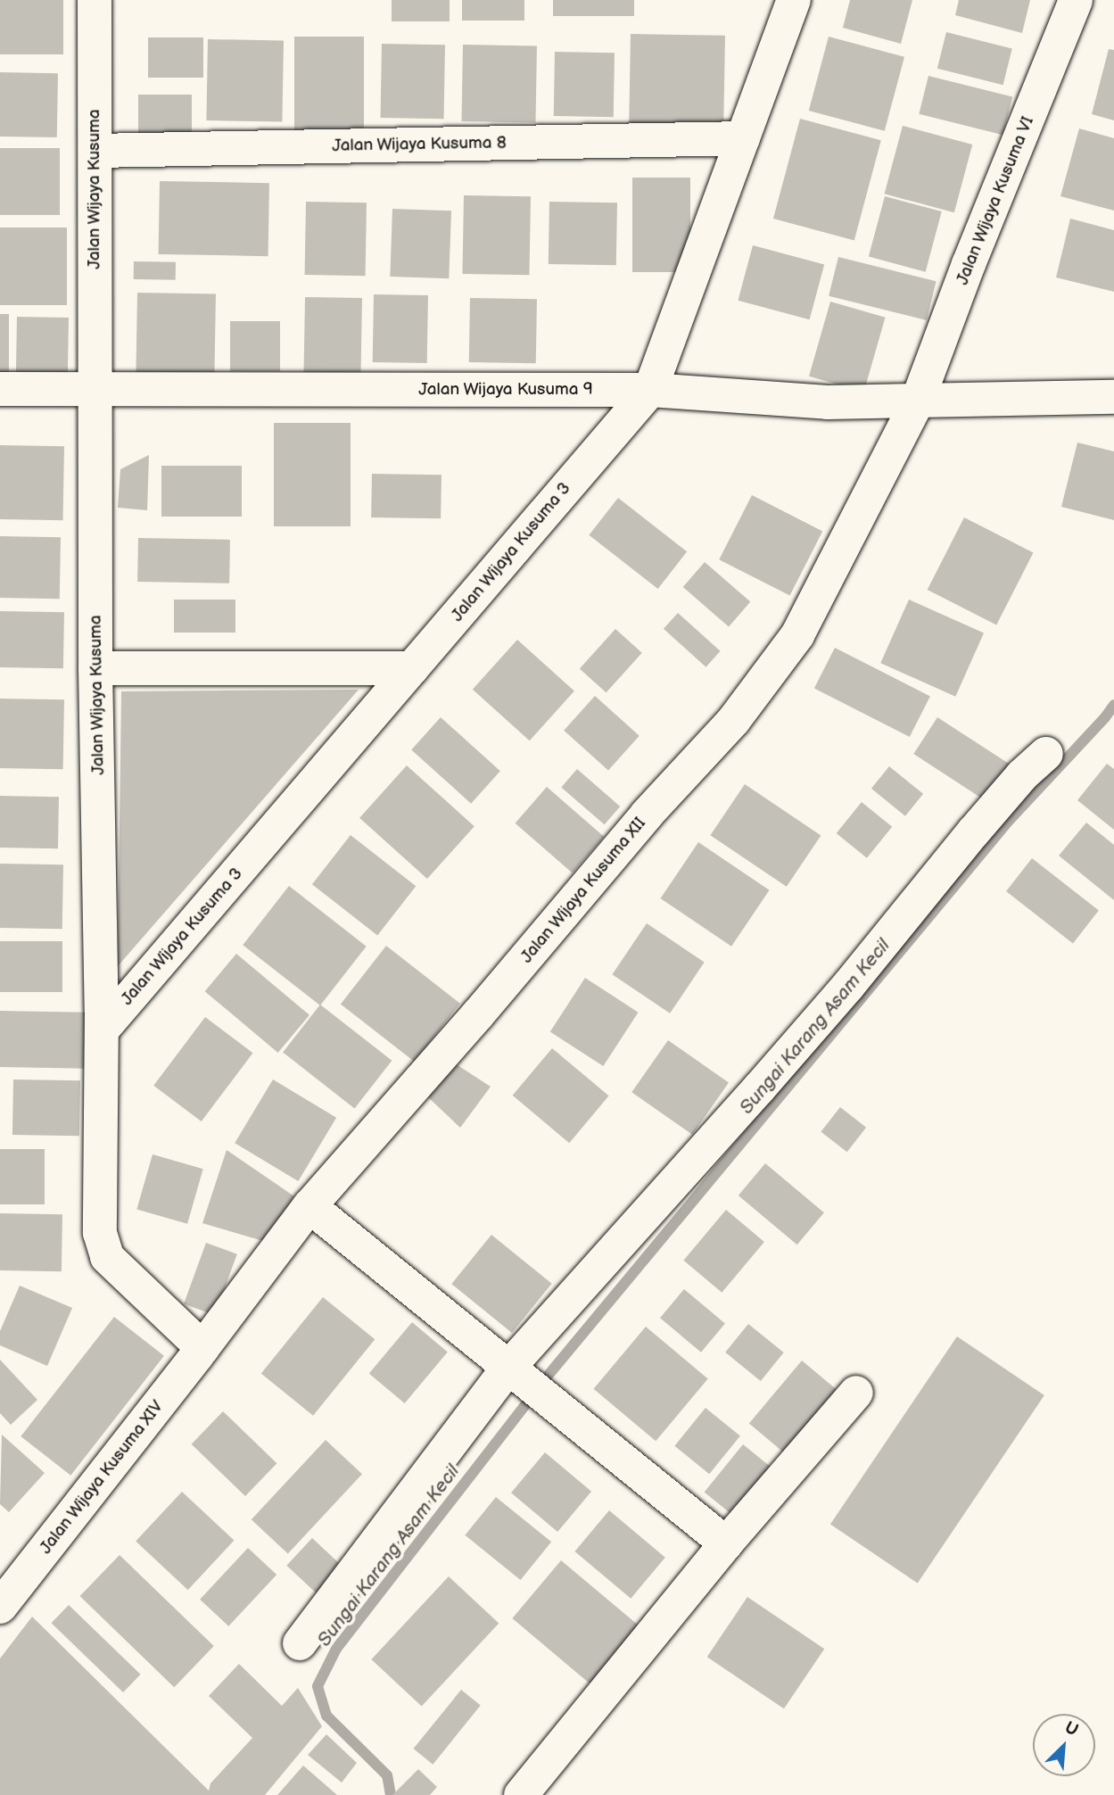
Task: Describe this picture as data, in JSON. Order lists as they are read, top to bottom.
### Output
{
  "streets": {
    "street": [
      "Jalan Wijaya Kusuma 8",
      "Jalan Wijaya Kusuma",
      "Jalan Wijaya Kusuma VI",
      "Jalan Wijaya Kusuma 9",
      "Jalan Wijaya Kusuma 3",
      "Jalan Wijaya Kusuma XII",
      "Jalan Wijaya Kusuma XIV"
    ]
  },
  "crossings": [
    ["Jalan Wijaya Kusuma 8", "Jalan Wijaya Kusuma"],
    ["Jalan Wijaya Kusuma 8", "Jalan Wijaya Kusuma 3"],
    ["Jalan Wijaya Kusuma", "Jalan Wijaya Kusuma 9"],
    ["Jalan Wijaya Kusuma", "Jalan Wijaya Kusuma 3"],
    ["Jalan Wijaya Kusuma", "Jalan Wijaya Kusuma XII"],
    ["Jalan Wijaya Kusuma", "Jalan Wijaya Kusuma XIV"],
    ["Jalan Wijaya Kusuma VI", "Jalan Wijaya Kusuma 9"],
    ["Jalan Wijaya Kusuma VI", "Jalan Wijaya Kusuma XII"],
    ["Jalan Wijaya Kusuma 9", "Jalan Wijaya Kusuma 3"],
    ["Jalan Wijaya Kusuma 9", "Jalan Wijaya Kusuma XII"],
    ["Jalan Wijaya Kusuma XII", "Jalan Wijaya Kusuma XIV"]
  ],
  "water": ["Sungai Karang Asam Kecil"],
  "north": "top right"
}
